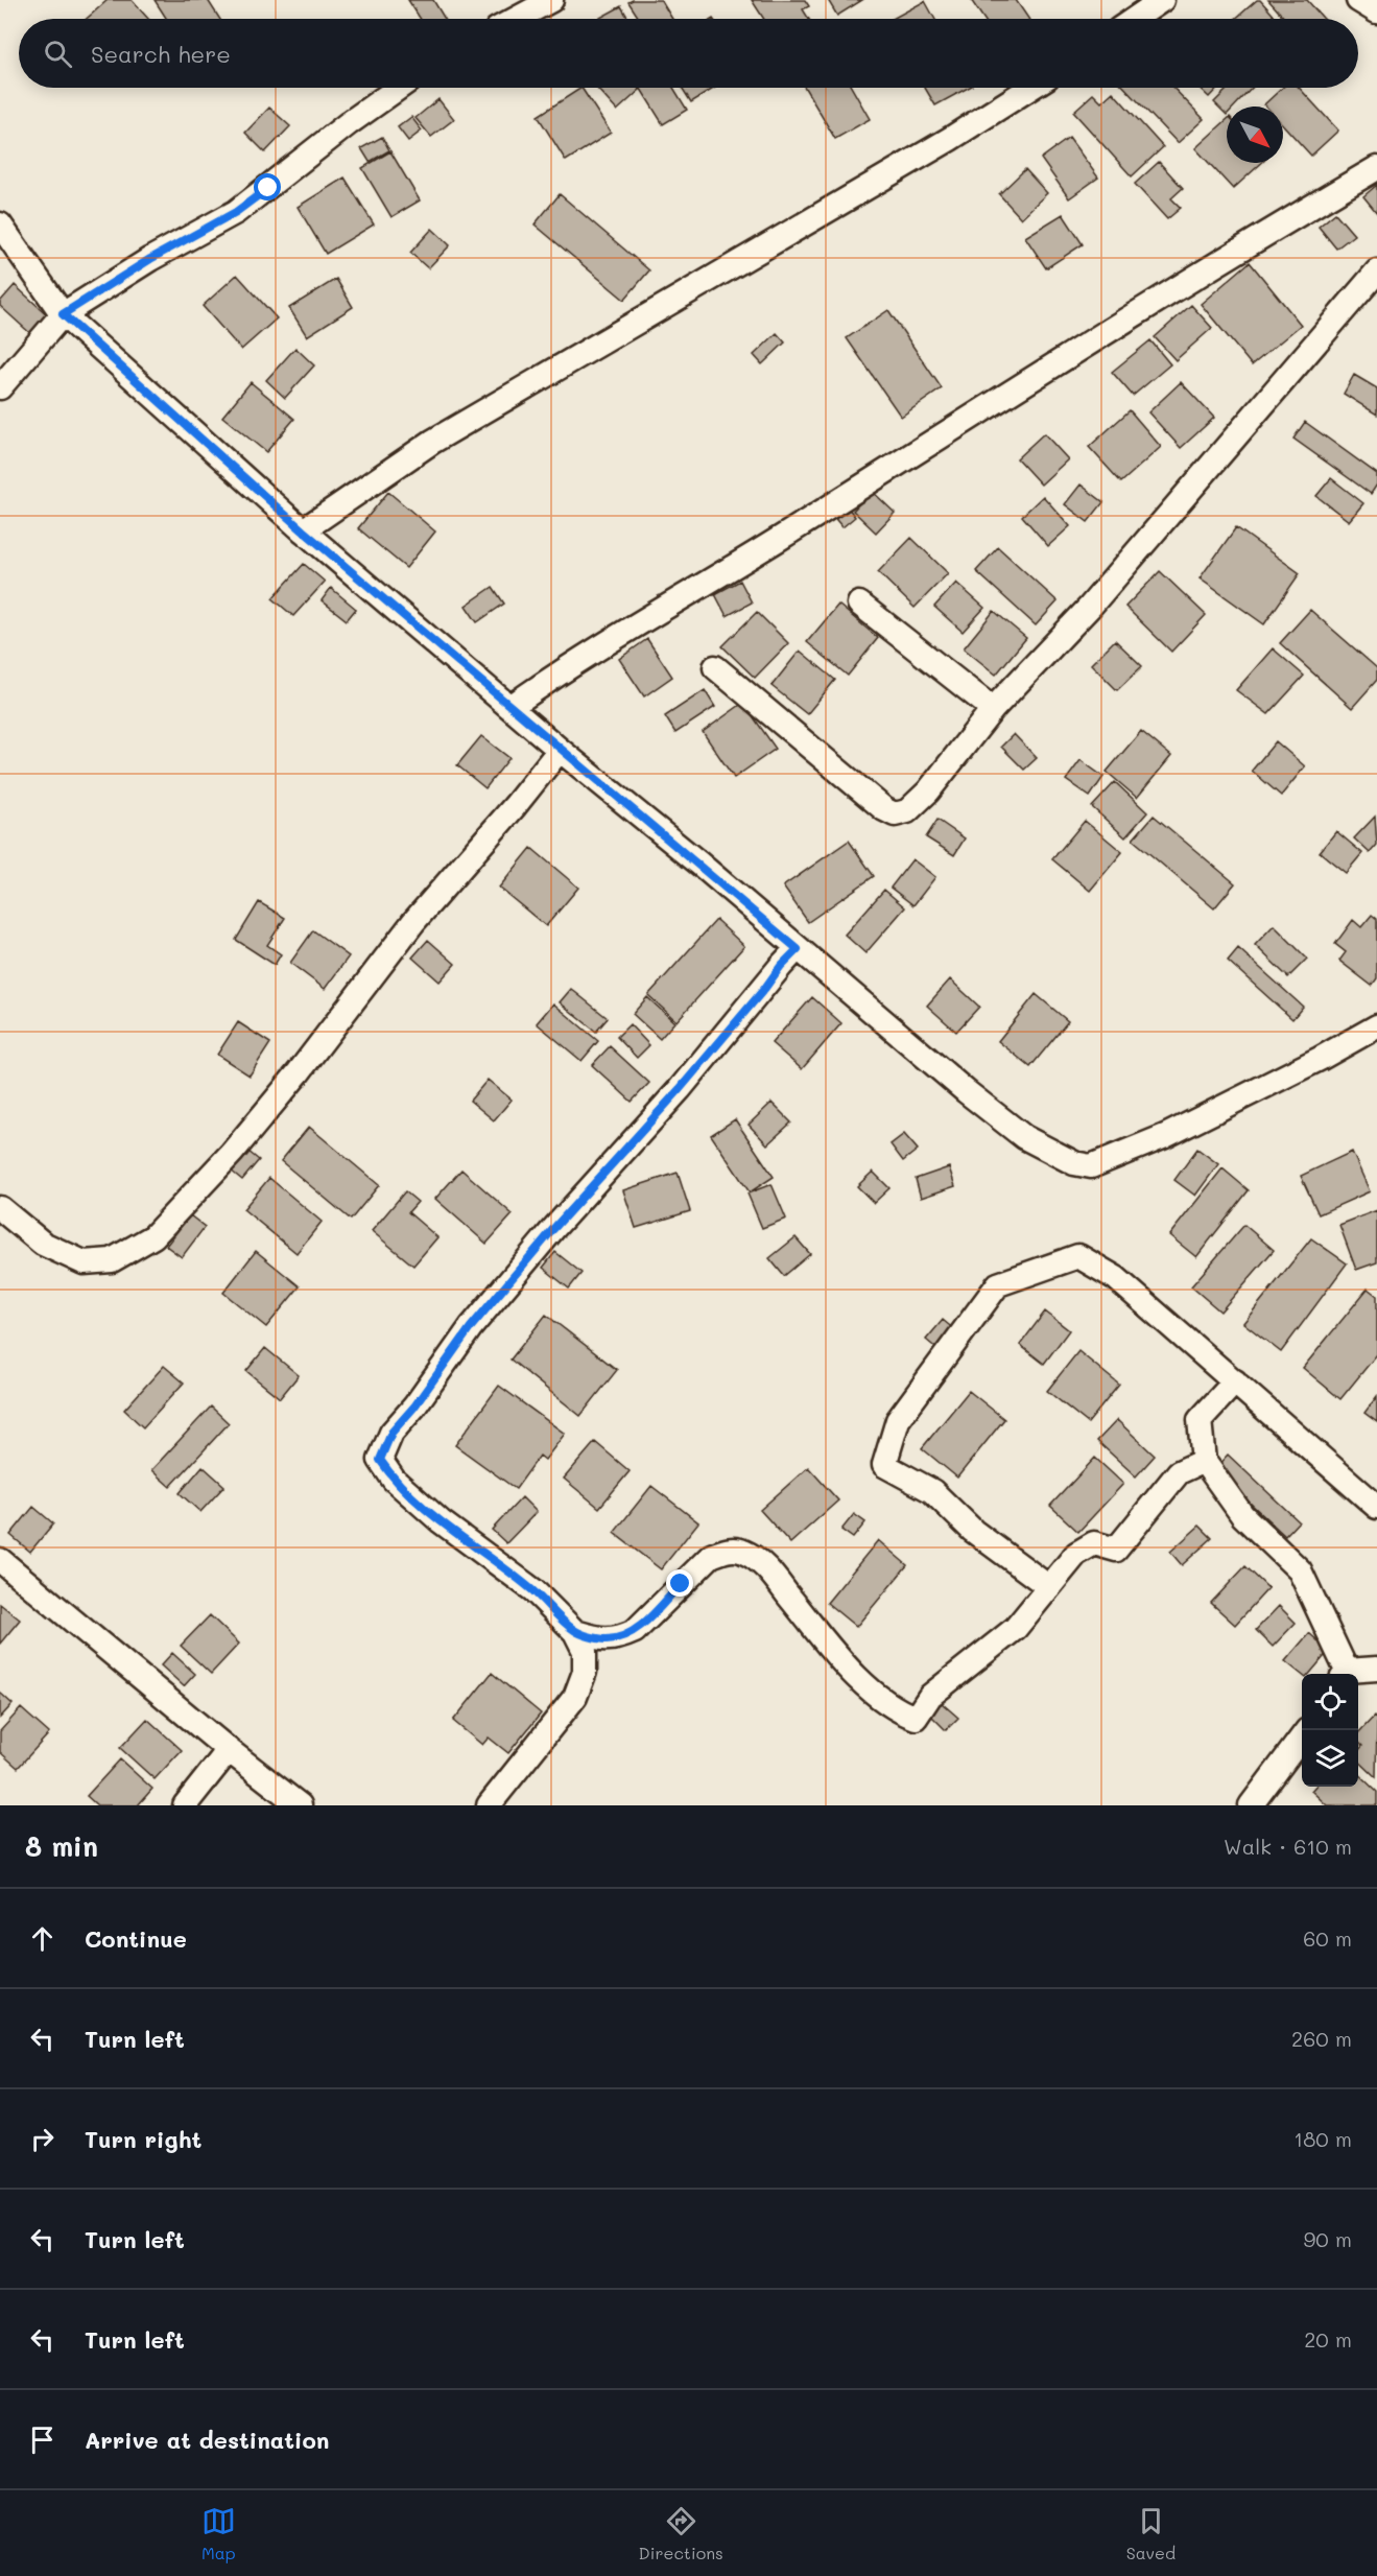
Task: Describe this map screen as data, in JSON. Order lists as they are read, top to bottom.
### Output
{
  "north": "bottom right",
  "page": {
    "search": "Search here",
    "heading": ["8 min", "Walk · 610 m"],
    "list": [
      ["Continue", "60 m"],
      ["Turn left", "260 m"],
      ["Turn right", "180 m"],
      ["Turn left", "90 m"],
      ["Turn left", "20 m"],
      "Arrive at destination"
    ],
    "nav": ["Map", "Directions", "Saved"]
  }
}
